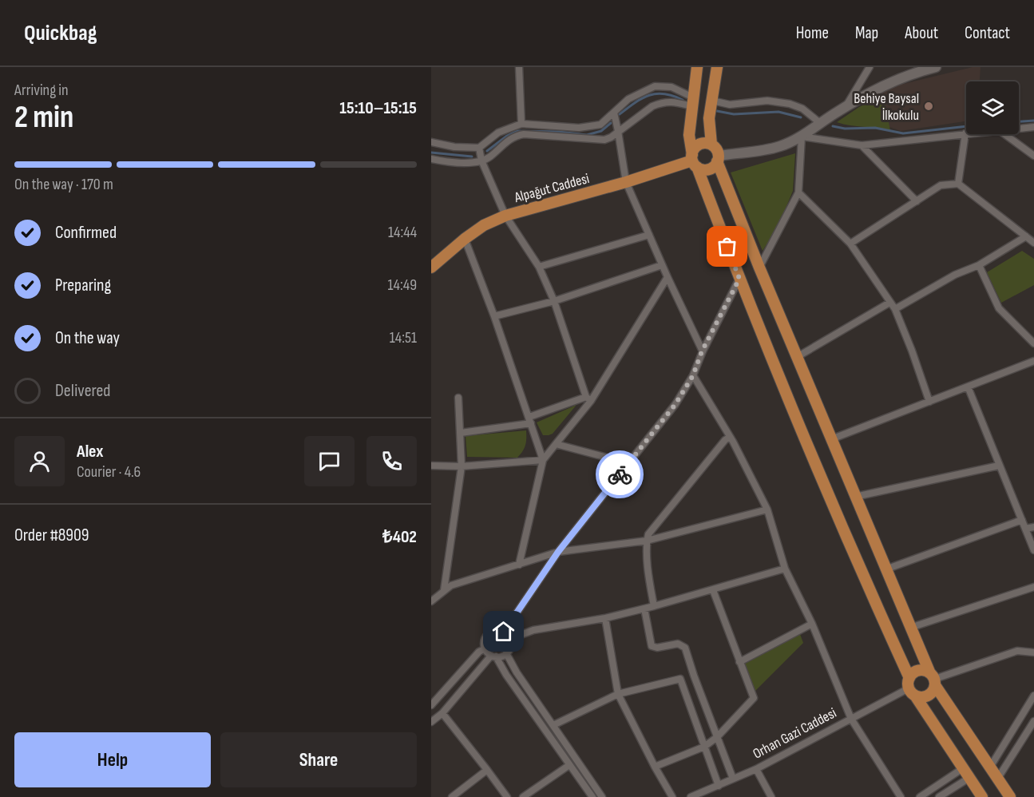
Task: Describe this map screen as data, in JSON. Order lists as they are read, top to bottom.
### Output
{
  "streets": {
    "main road": ["Alpağut Caddesi"],
    "street": ["Orhan Gazi Caddesi"]
  },
  "places": ["Behiye Baysal İlkokulu"],
  "page": {
    "header": "Quickbag",
    "nav": [
      "Home",
      "Map",
      "About",
      "Contact"
    ],
    "heading": ["2 min", "Arriving in", "15:10–15:15"],
    "panel": [
      "Alex",
      "Courier · 4.6",
      "Order #8909",
      "₺402"
    ],
    "bar": "On the way · 170 m",
    "list": [
      ["Confirmed", "14:44"],
      ["Preparing", "14:49"],
      ["On the way", "14:51"],
      "Delivered"
    ],
    "buttons": ["Help", "Share"]
  }
}
